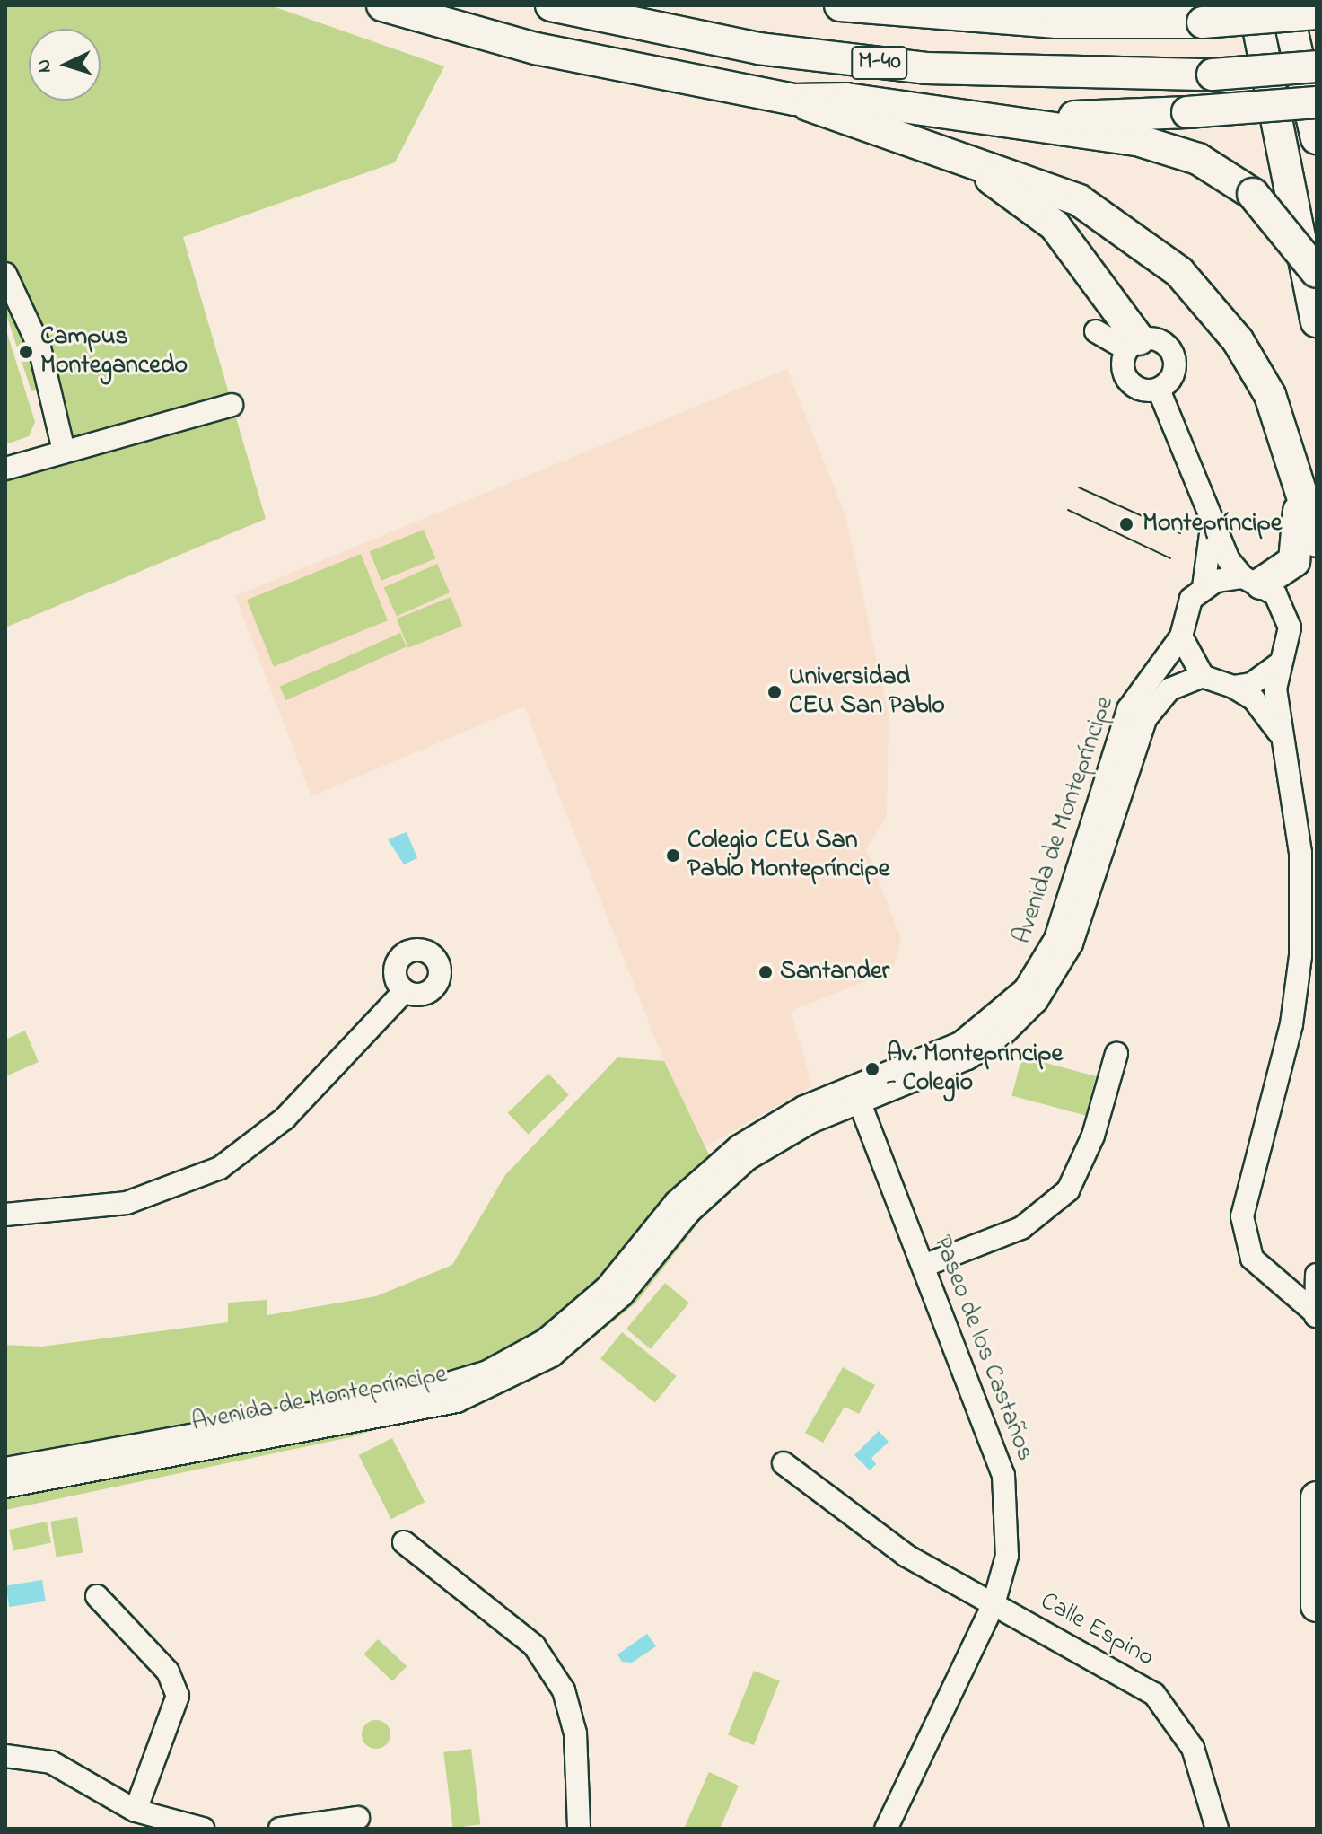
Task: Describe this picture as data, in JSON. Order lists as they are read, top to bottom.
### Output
{
  "streets": {
    "highway": ["M-40"],
    "street": ["Avenida de Montepríncipe", "Paseo de los Castaños", "Calle Espino"]
  },
  "crossings": [
    ["Avenida de Montepríncipe", "Paseo de los Castaños"],
    ["Paseo de los Castaños", "Calle Espino"]
  ],
  "places": [
    "Campus Montegancedo",
    "Montepríncipe",
    "Universidad CEU San Pablo",
    "Colegio CEU San Pablo Montepríncipe",
    "Santander",
    "Av. Montepríncipe - Colegio"
  ],
  "north": "left"
}
